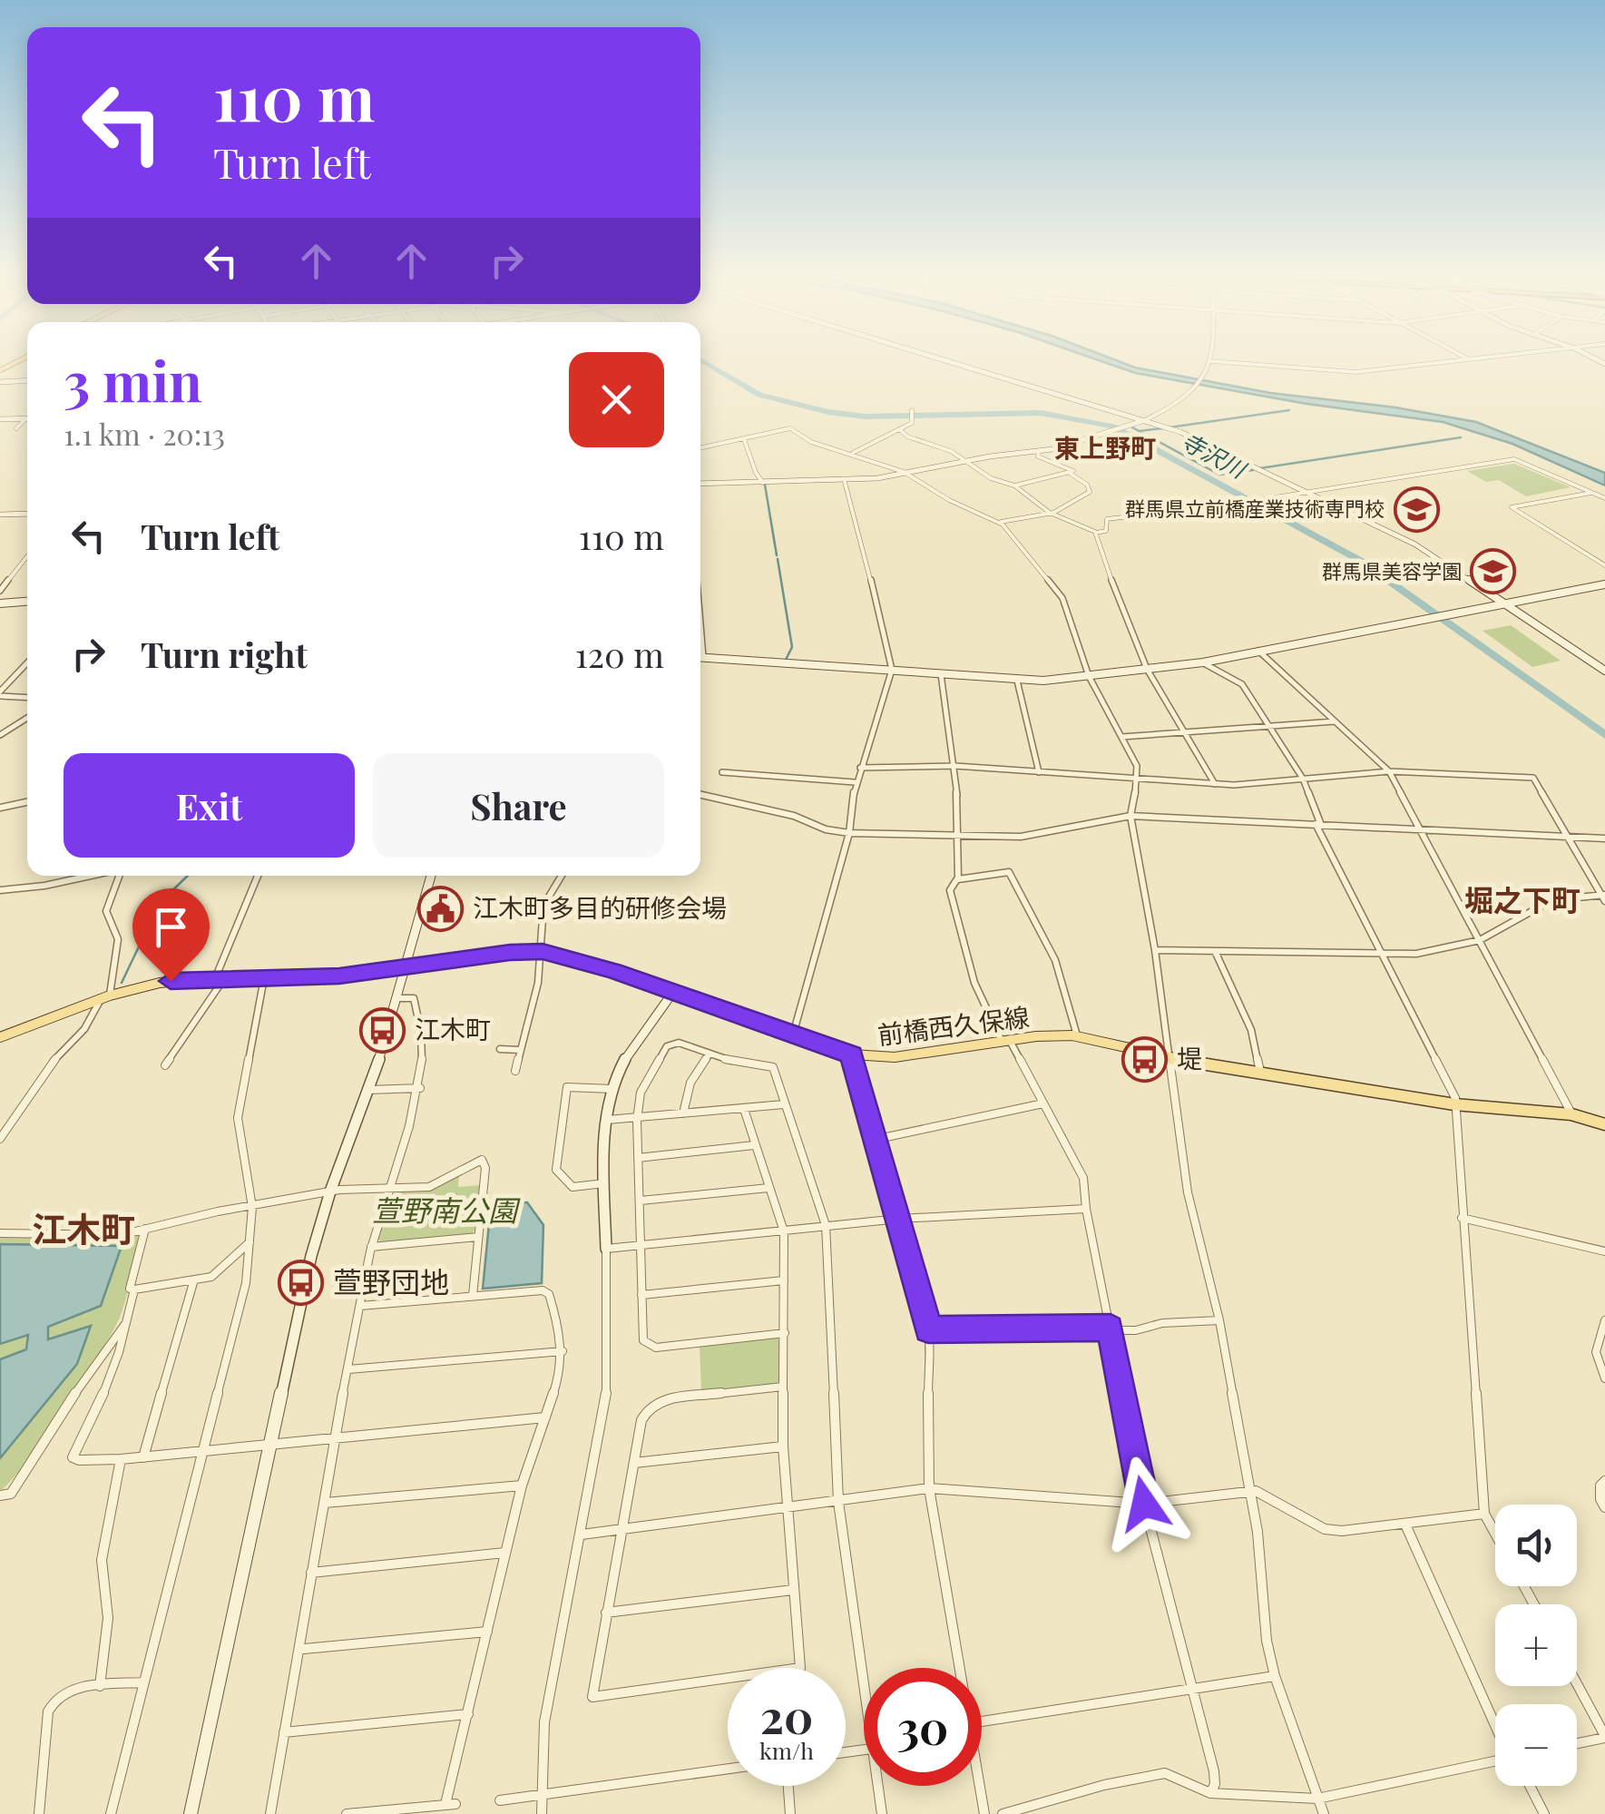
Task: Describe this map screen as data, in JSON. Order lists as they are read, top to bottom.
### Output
{
  "streets": {
    "main road": ["前橋西久保線"]
  },
  "districts": ["東上野町", "堀之下町", "江木町"],
  "water": ["寺沢川"],
  "parks": ["萱野南公園"],
  "places": {
    "school or university": ["群馬県立前橋産業技術専門校", "群馬県美容学園"],
    "public building": ["江木町多目的研修会場"],
    "bus stop": ["江木町", "堤", "萱野団地"]
  },
  "page": {
    "turn": ["110 m", "Turn left"],
    "heading": ["3 min", "1.1 km · 20:13"],
    "list": [
      {
        "name": "Turn left",
        "value": "110 m"
      },
      {
        "name": "Turn right",
        "value": "120 m"
      }
    ],
    "buttons": ["Exit", "Share"],
    "map_buttons": ["+", "−"],
    "speed": "20 km/h",
    "limit": "30"
  }
}
